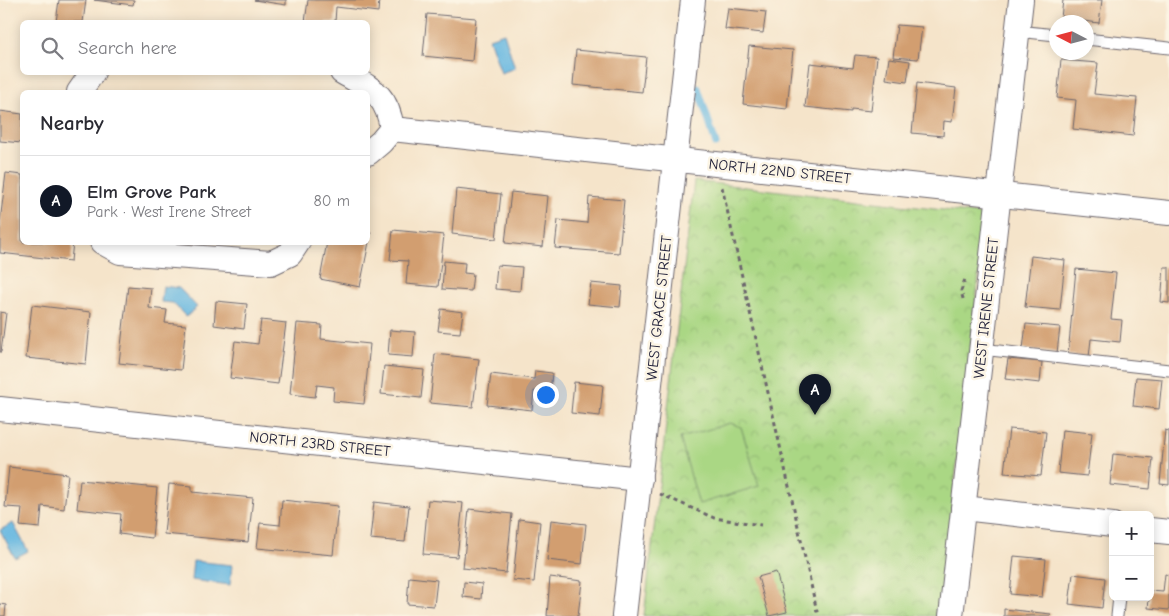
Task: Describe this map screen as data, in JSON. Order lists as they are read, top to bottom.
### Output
{
  "streets": {
    "street": [
      "NORTH 22ND STREET",
      "WEST GRACE STREET",
      "WEST IRENE STREET",
      "NORTH 23RD STREET"
    ]
  },
  "crossings": [
    ["NORTH 22ND STREET", "WEST GRACE STREET"],
    ["NORTH 22ND STREET", "WEST IRENE STREET"],
    ["WEST GRACE STREET", "NORTH 23RD STREET"]
  ],
  "north": "left",
  "page": {
    "search": "Search here",
    "heading": "Nearby",
    "list": [
      {
        "mark": "A",
        "name": "Elm Grove Park",
        "note": "Park · West Irene Street",
        "value": "80 m"
      }
    ],
    "pins": "A",
    "map_buttons": ["+", "−"]
  }
}
